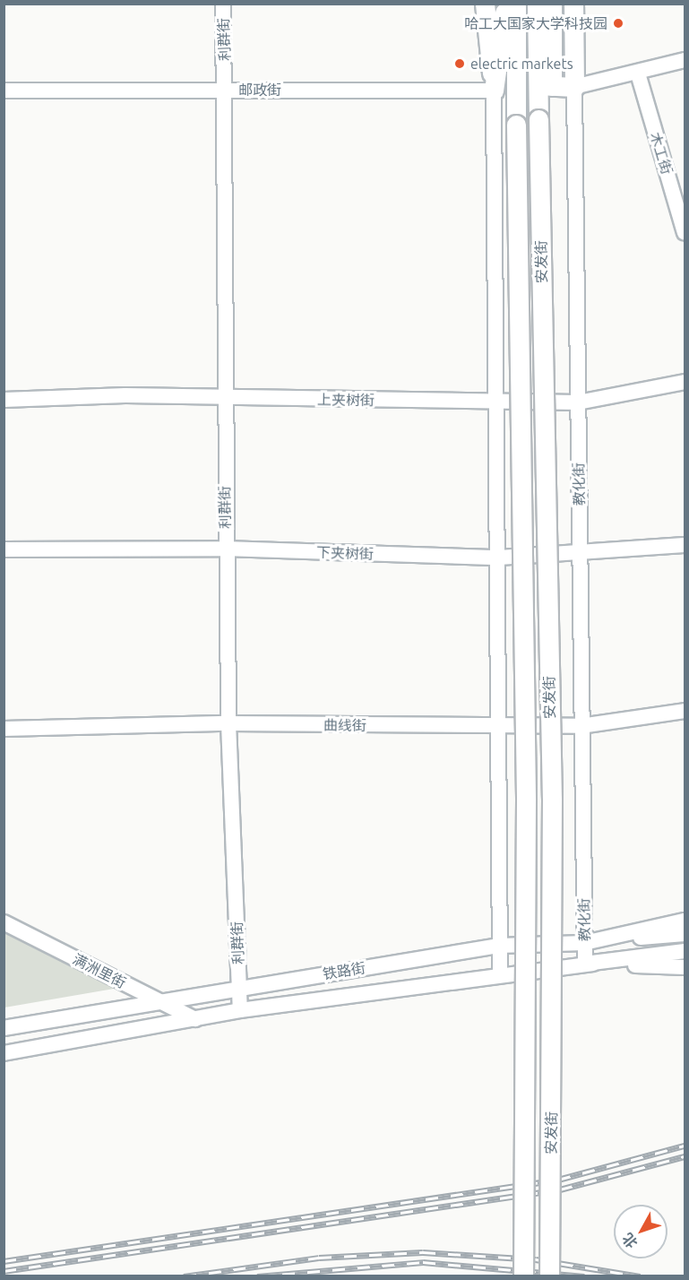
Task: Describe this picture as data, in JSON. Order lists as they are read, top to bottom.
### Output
{
  "streets": {
    "highway": ["邮政街", "安发街", "教化街"],
    "street": [
      "利群街",
      "木工街",
      "上夹树街",
      "下夹树街",
      "曲线街",
      "满洲里街",
      "铁路街"
    ]
  },
  "crossings": [
    ["利群街", "邮政街"],
    ["利群街", "上夹树街"],
    ["利群街", "下夹树街"],
    ["利群街", "曲线街"],
    ["利群街", "铁路街"],
    ["邮政街", "安发街"],
    ["上夹树街", "教化街"],
    ["教化街", "下夹树街"],
    ["教化街", "曲线街"],
    ["教化街", "铁路街"],
    ["满洲里街", "铁路街"]
  ],
  "places": ["哈工大国家大学科技园", "electric markets"],
  "north": "bottom left"
}
